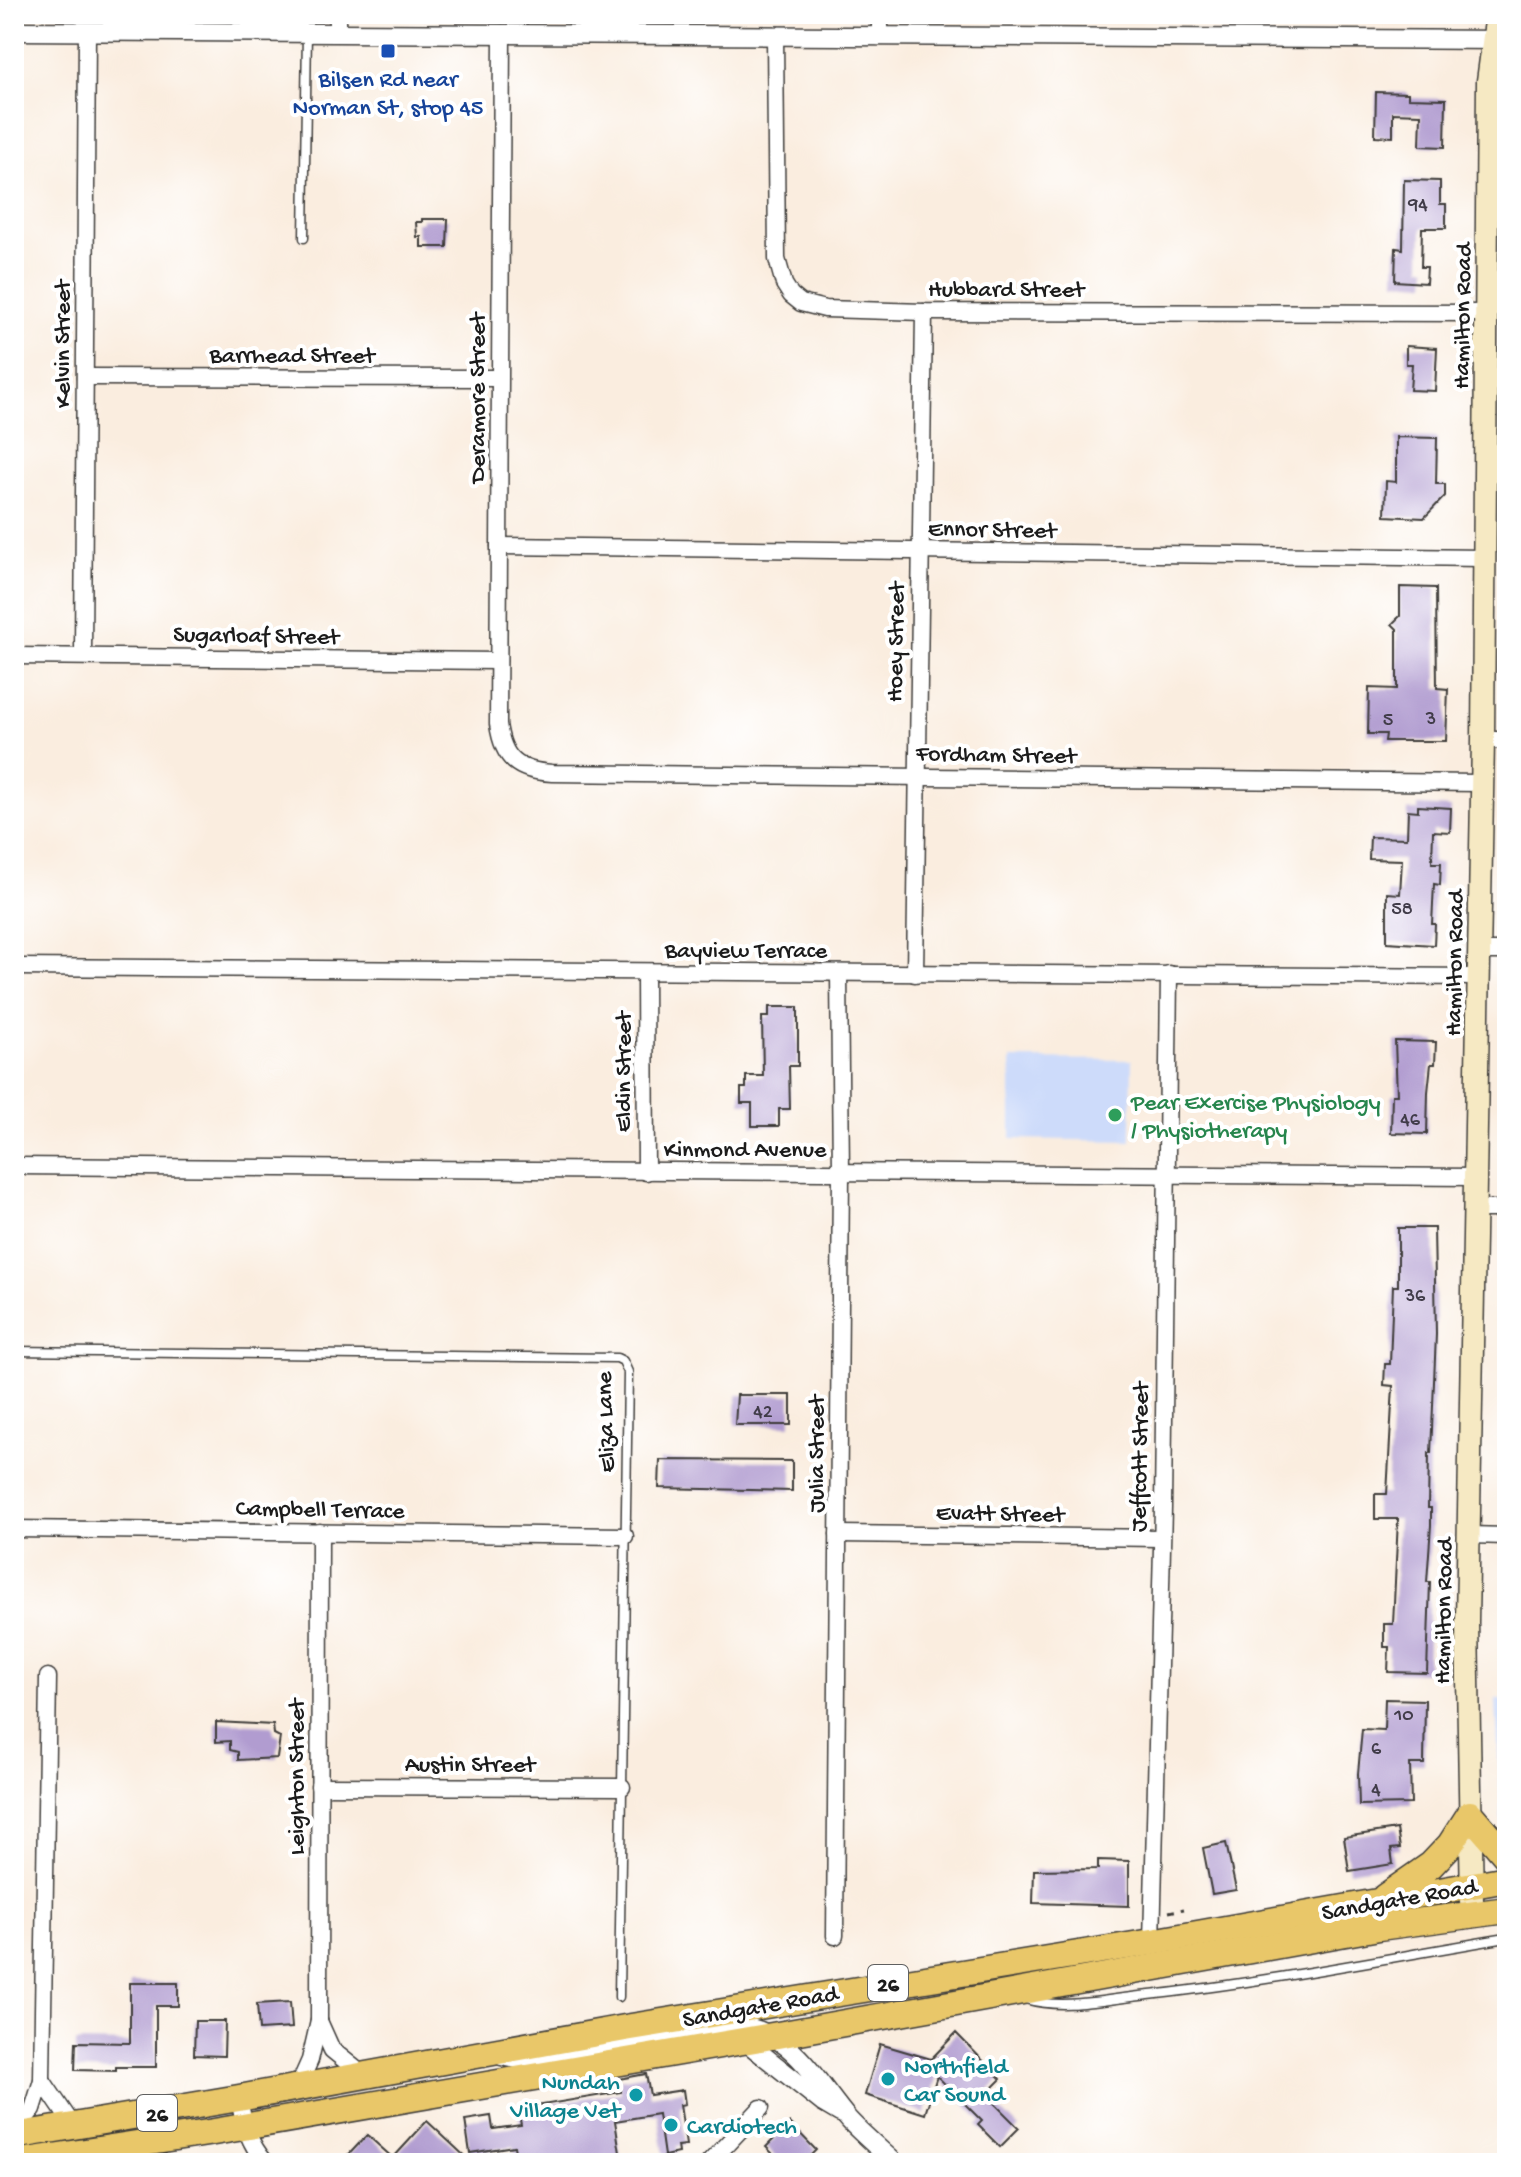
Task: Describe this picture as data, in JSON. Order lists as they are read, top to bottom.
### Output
{
  "streets": {
    "highway": ["Sandgate Road", "26"],
    "main road": ["Hamilton Road"],
    "street": [
      "Hubbard Street",
      "Kelvin Street",
      "Barrhead Street",
      "Deramore Street",
      "Ennor Street",
      "Sugarloaf Street",
      "Hoey Street",
      "Fordham Street",
      "Bayview Terrace",
      "Eldin Street",
      "Kinmond Avenue",
      "Julia Street",
      "Jeffcott Street",
      "Campbell Terrace",
      "Evatt Street",
      "Austin Street",
      "Leighton Street"
    ],
    "lane": ["Eliza Lane"]
  },
  "crossings": [
    ["Hubbard Street", "Hamilton Road"],
    ["Hubbard Street", "Hoey Street"],
    ["Hamilton Road", "Ennor Street"],
    ["Hamilton Road", "Fordham Street"],
    ["Hamilton Road", "Bayview Terrace"],
    ["Hamilton Road", "Kinmond Avenue"],
    ["Hamilton Road", "Sandgate Road"],
    ["Kelvin Street", "Barrhead Street"],
    ["Kelvin Street", "Sugarloaf Street"],
    ["Barrhead Street", "Deramore Street"],
    ["Deramore Street", "Ennor Street"],
    ["Deramore Street", "Sugarloaf Street"],
    ["Deramore Street", "Fordham Street"],
    ["Ennor Street", "Hoey Street"],
    ["Hoey Street", "Fordham Street"],
    ["Hoey Street", "Bayview Terrace"],
    ["Bayview Terrace", "Eldin Street"],
    ["Bayview Terrace", "Julia Street"],
    ["Bayview Terrace", "Jeffcott Street"],
    ["Eldin Street", "Kinmond Avenue"],
    ["Kinmond Avenue", "Julia Street"],
    ["Kinmond Avenue", "Jeffcott Street"],
    ["Eliza Lane", "Campbell Terrace"],
    ["Eliza Lane", "Austin Street"],
    ["Julia Street", "Evatt Street"],
    ["Jeffcott Street", "Evatt Street"],
    ["Jeffcott Street", "Sandgate Road"],
    ["Campbell Terrace", "Leighton Street"],
    ["Austin Street", "Leighton Street"],
    ["Leighton Street", "Sandgate Road"]
  ],
  "places": {
    "transit": ["Bilsen Rd near Norman St, stop 45"],
    "other": [
      "Pear Exercise Physiology / Physiotherapy",
      "Northfield Car Sound",
      "Nundah Village Vet",
      "Cardiotech"
    ]
  },
  "house_numbers": [
    "94",
    "3",
    "5",
    "58",
    "46",
    "36",
    "42",
    "10",
    "6",
    "4"
  ]
}
